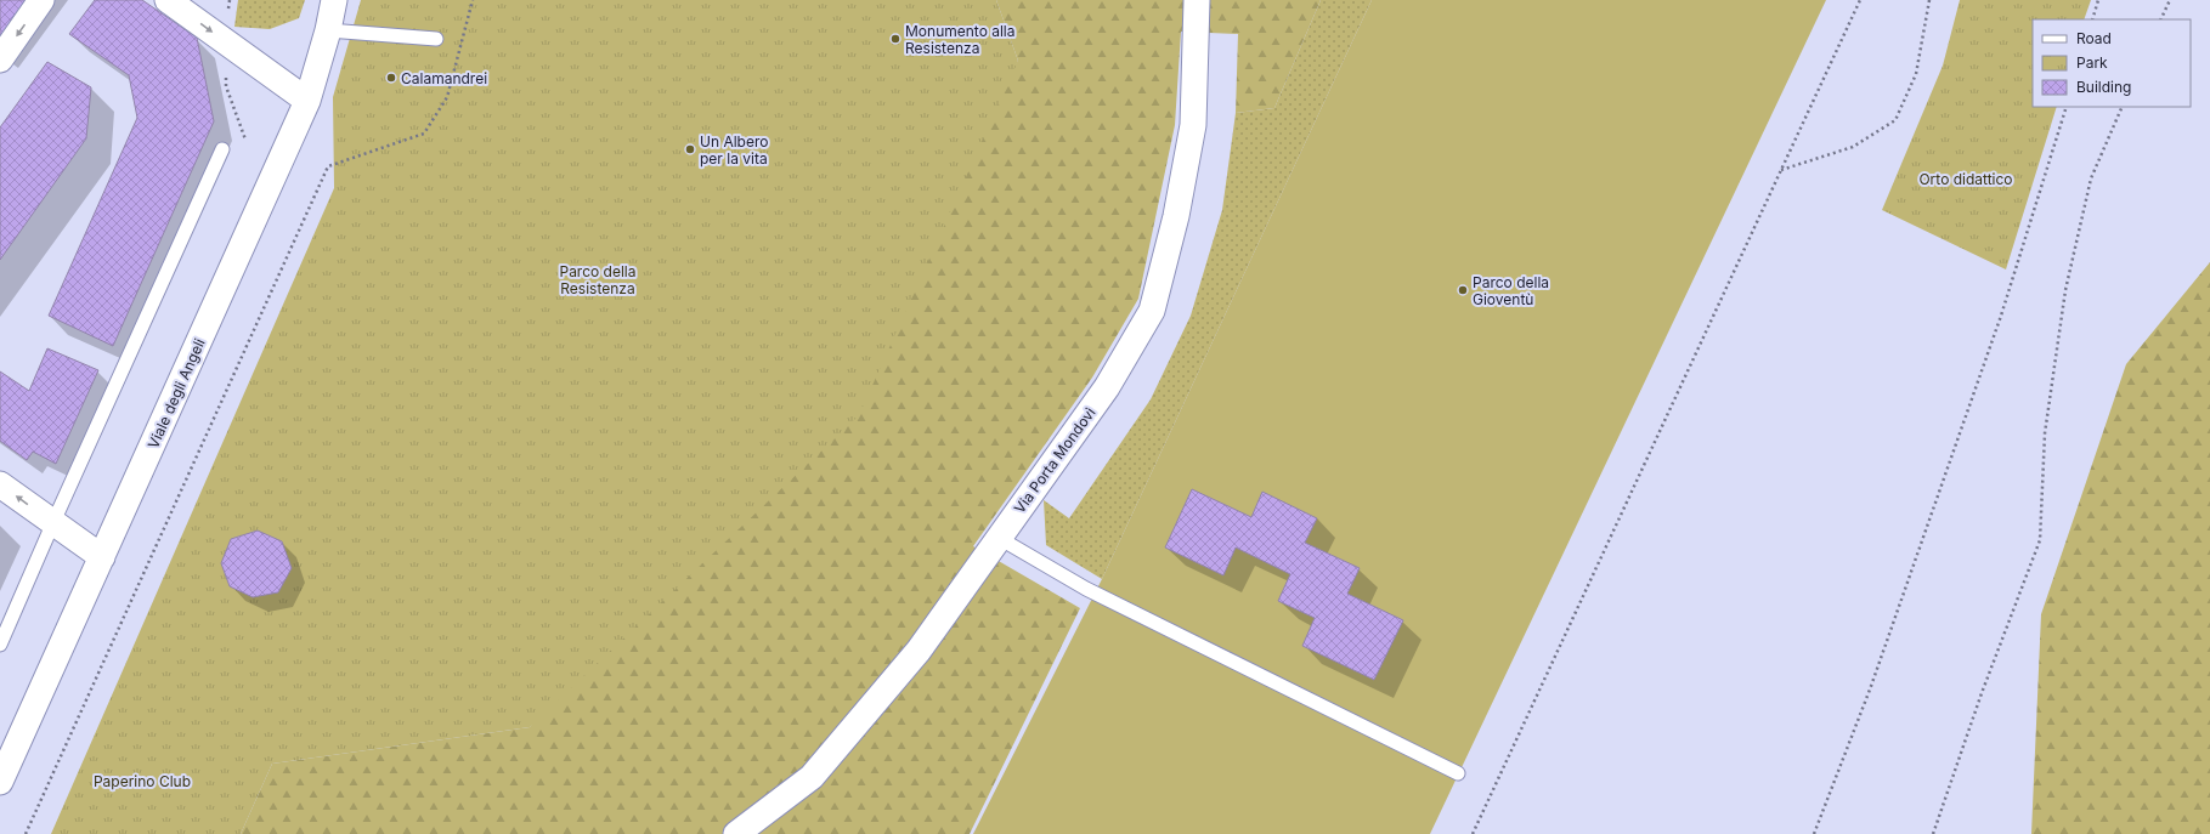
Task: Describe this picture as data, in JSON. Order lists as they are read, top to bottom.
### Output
{
  "streets": {
    "street": ["Viale degli Angeli", "Via Porta Mondovì"]
  },
  "parks": ["Orto didattico", "Parco della Resistenza", "Paperino Club"],
  "places": [
    "Monumento alla Resistenza",
    "Calamandrei",
    "Un Albero per la vita",
    "Parco della Gioventù"
  ],
  "legend": ["Road", "Park", "Building"]
}
